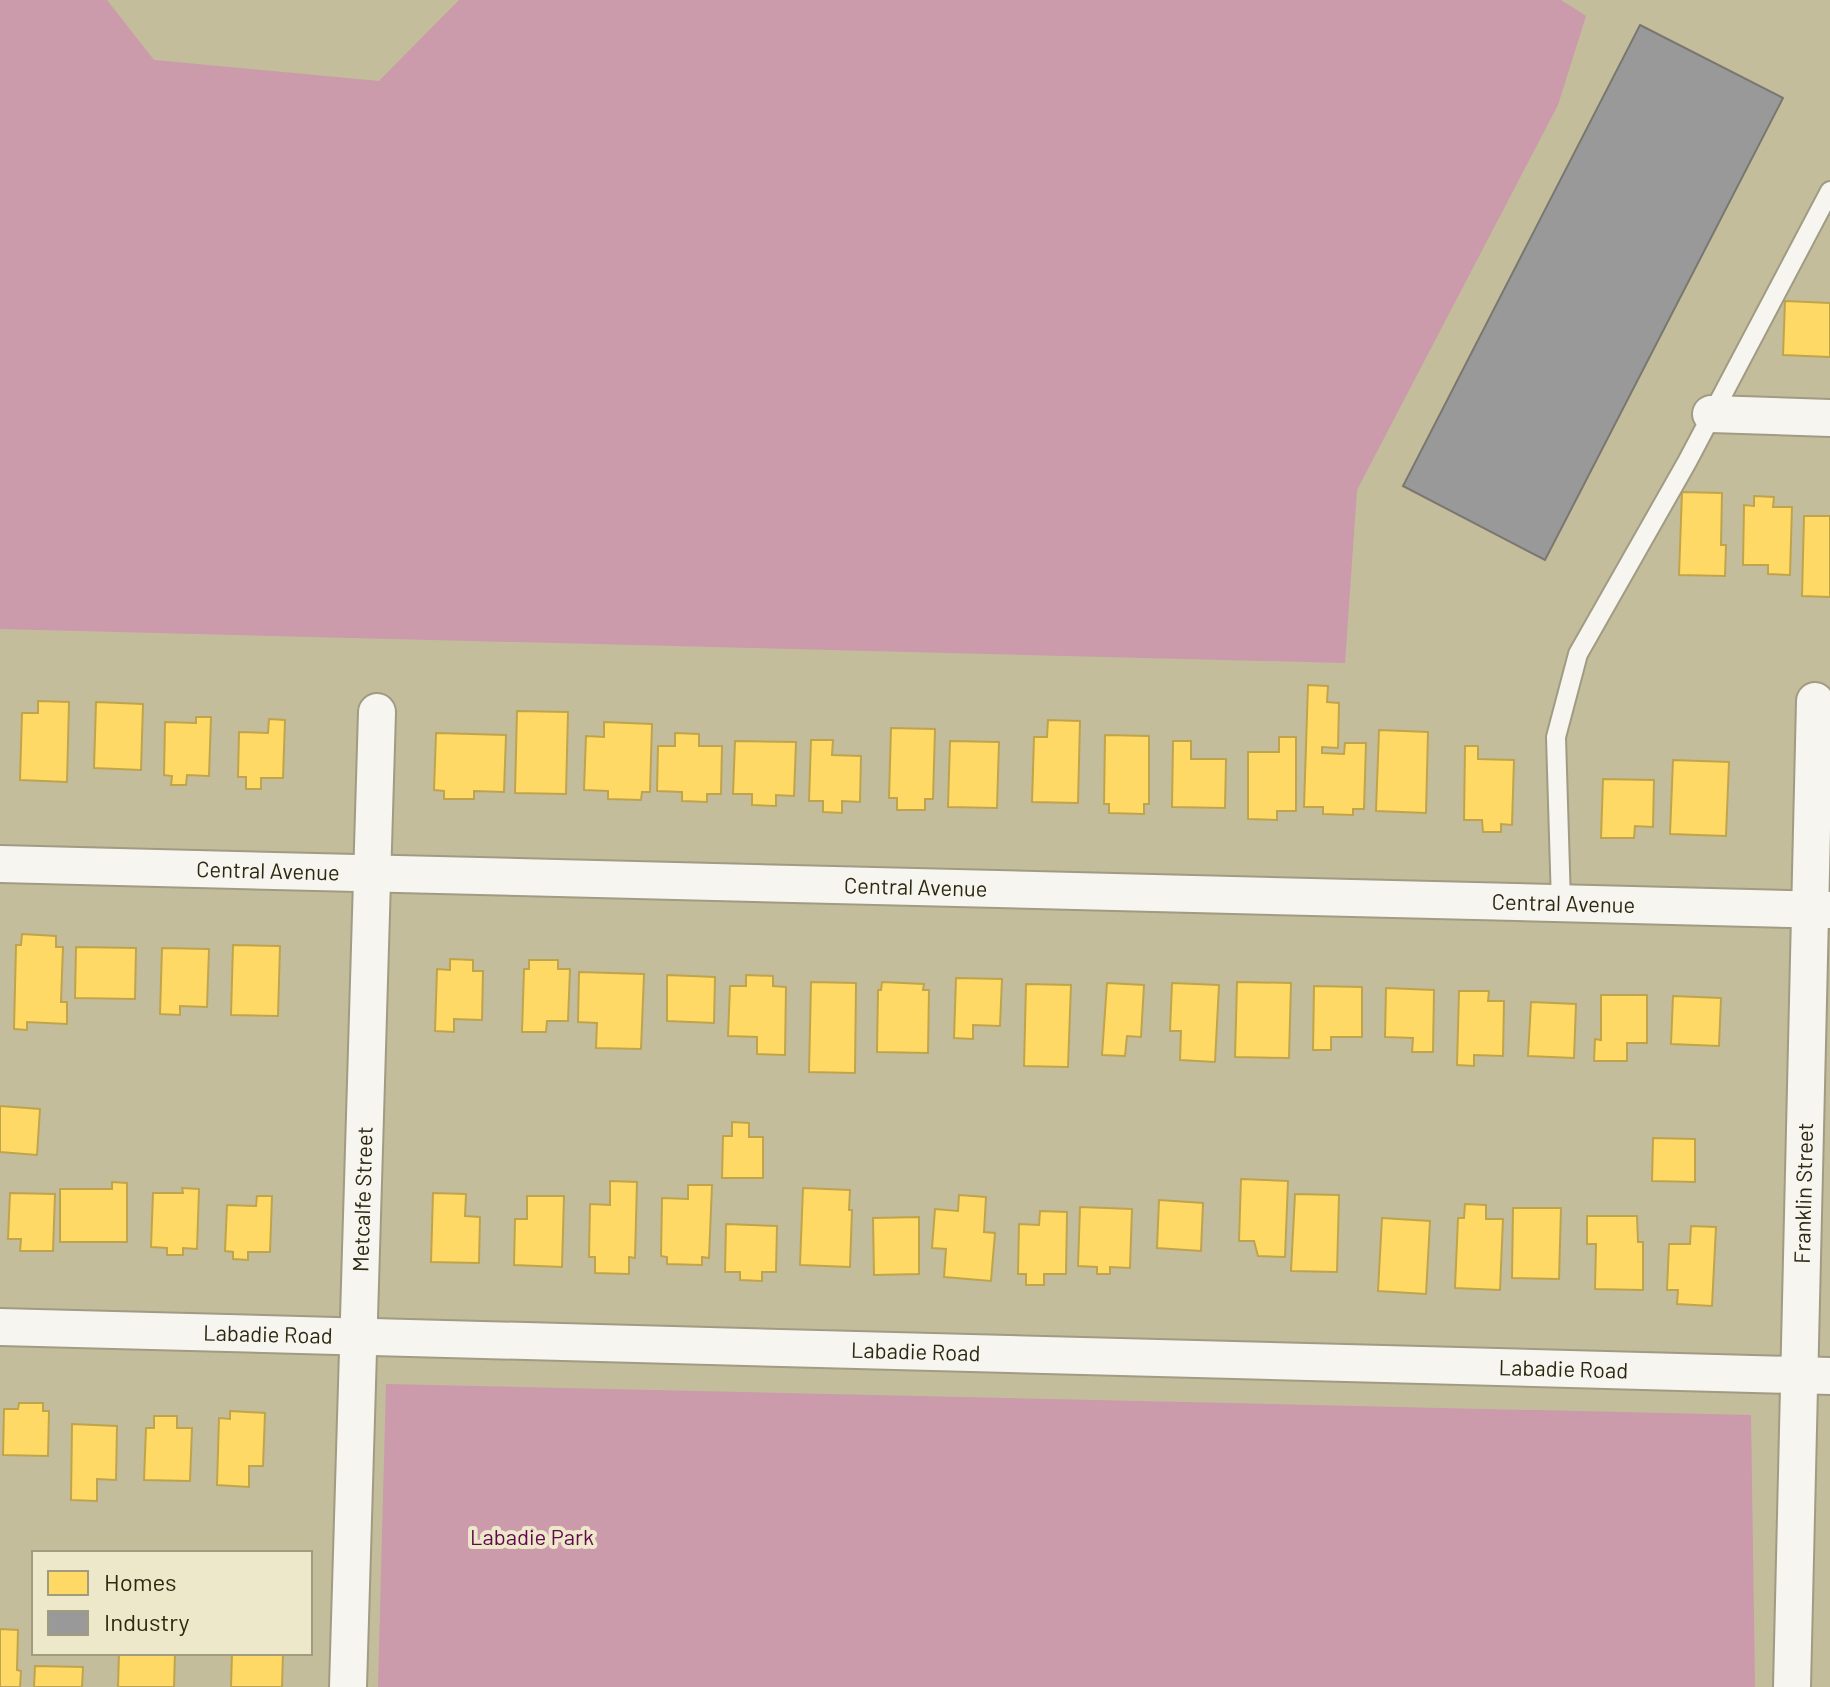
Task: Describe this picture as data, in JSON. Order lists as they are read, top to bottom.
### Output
{
  "streets": {
    "street": [
      "Central Avenue",
      "Franklin Street",
      "Metcalfe Street",
      "Labadie Road"
    ]
  },
  "crossings": [
    ["Central Avenue", "Franklin Street"],
    ["Central Avenue", "Metcalfe Street"],
    ["Franklin Street", "Labadie Road"],
    ["Metcalfe Street", "Labadie Road"]
  ],
  "parks": ["Labadie Park"],
  "legend": ["Homes", "Industry"]
}
